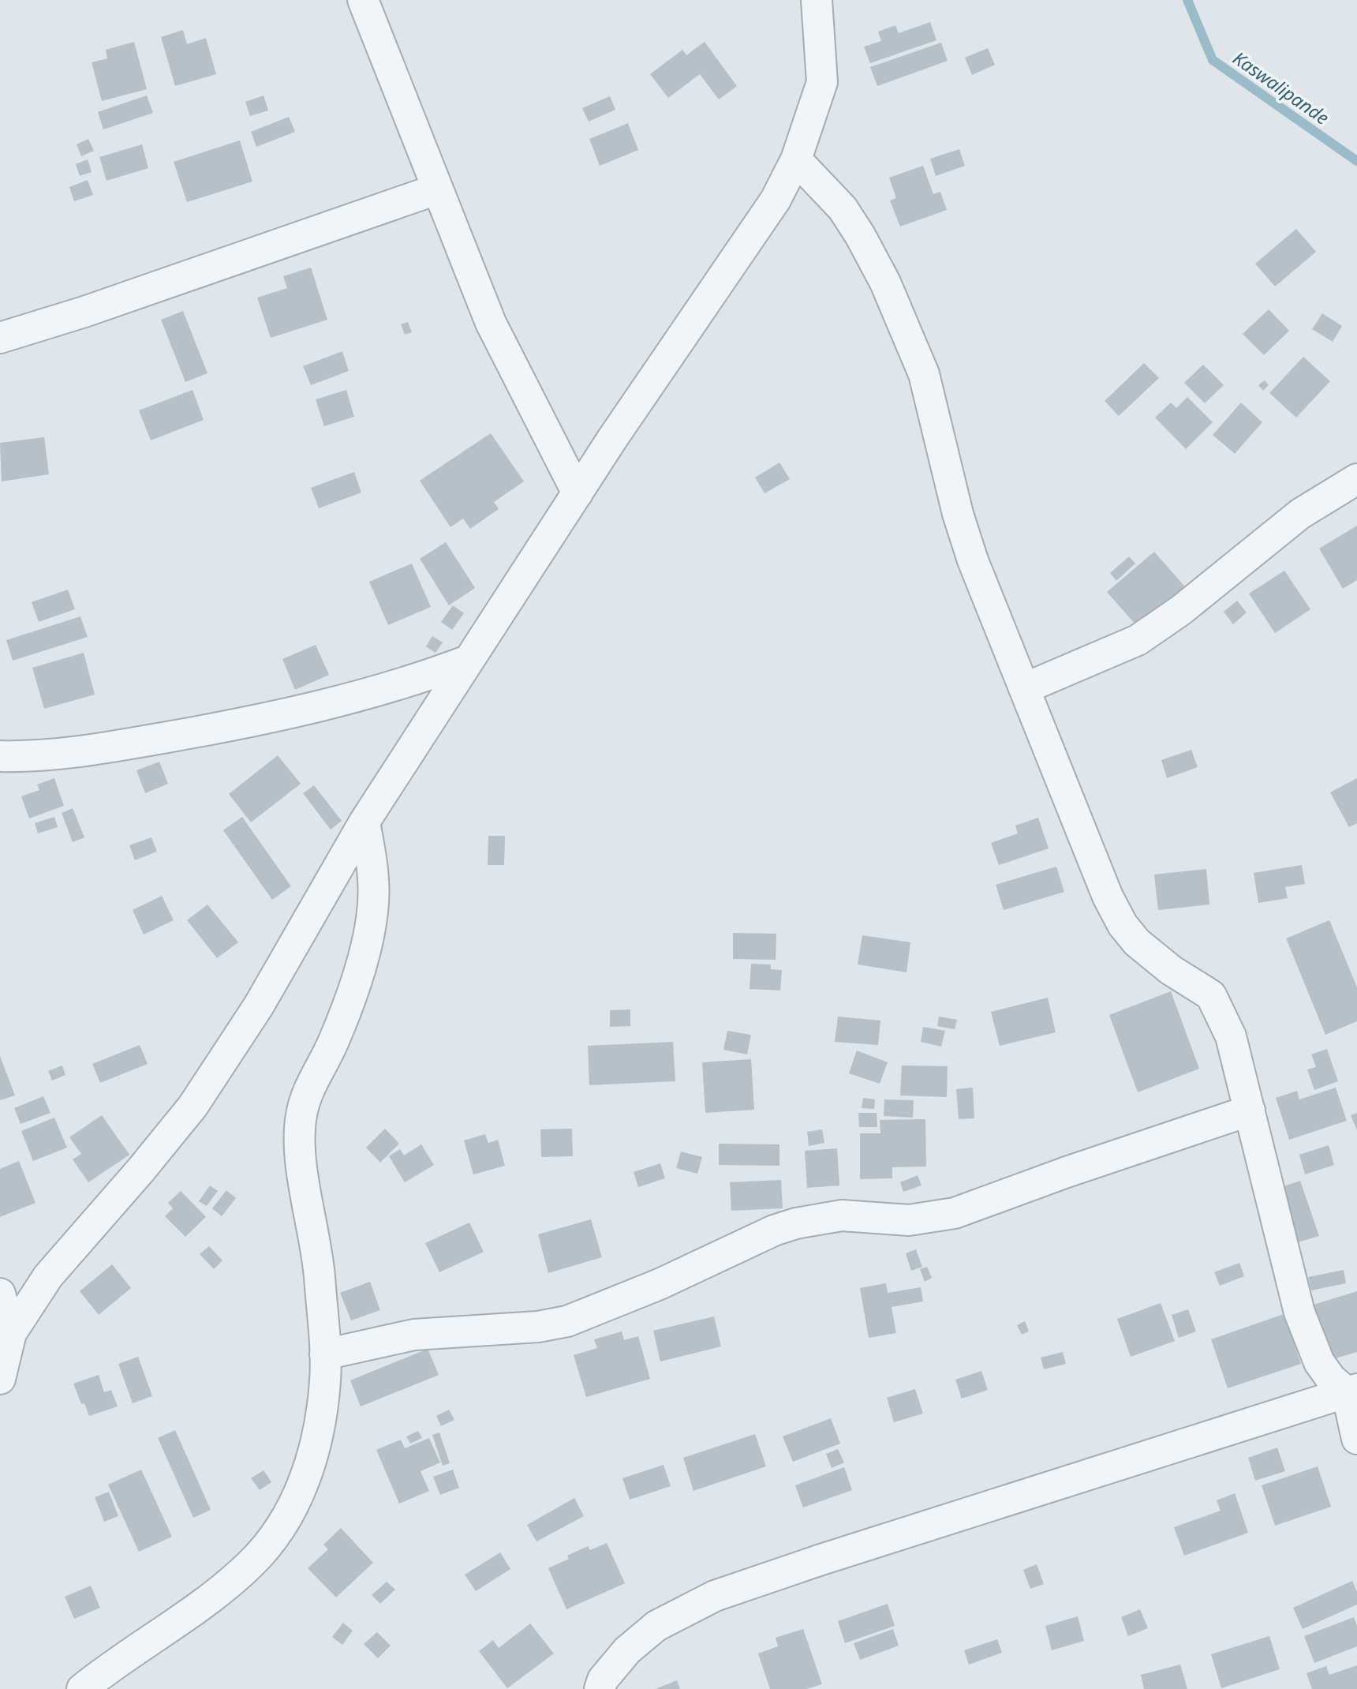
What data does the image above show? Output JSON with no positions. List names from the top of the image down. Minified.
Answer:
{"water":["Kaswalipande"]}
